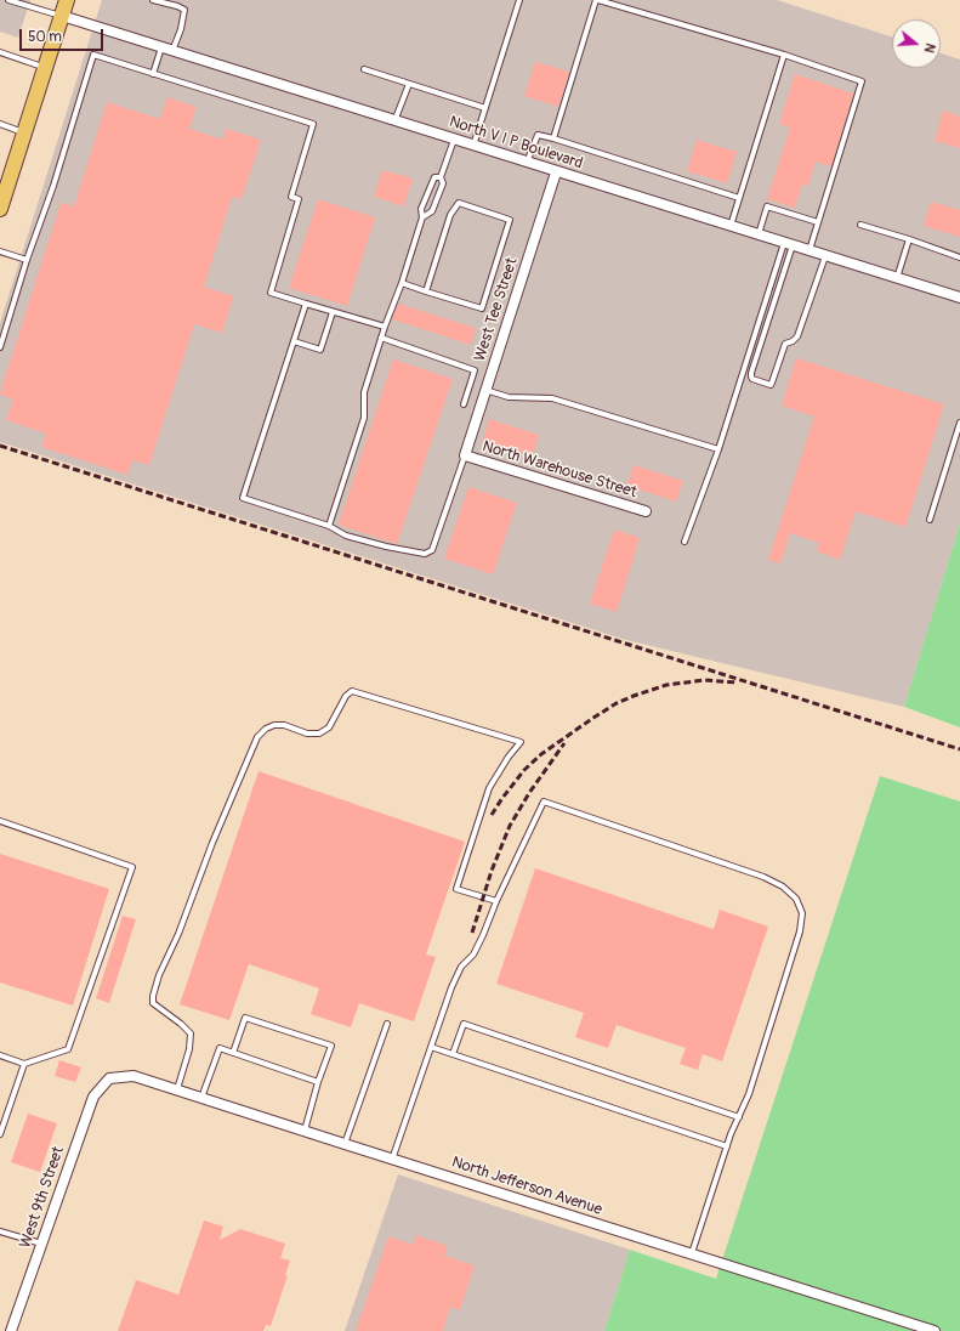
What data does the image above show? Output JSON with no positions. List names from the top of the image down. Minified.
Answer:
{"streets":{"street":["North V I P Boulevard","West Tee Street","North Warehouse Street","North Jefferson Avenue","West 9th Street"]},"crossings":[["North V I P Boulevard","West Tee Street"],["West Tee Street","North Warehouse Street"],["North Jefferson Avenue","West 9th Street"]],"scale_bar":"50 m","north":"right"}
